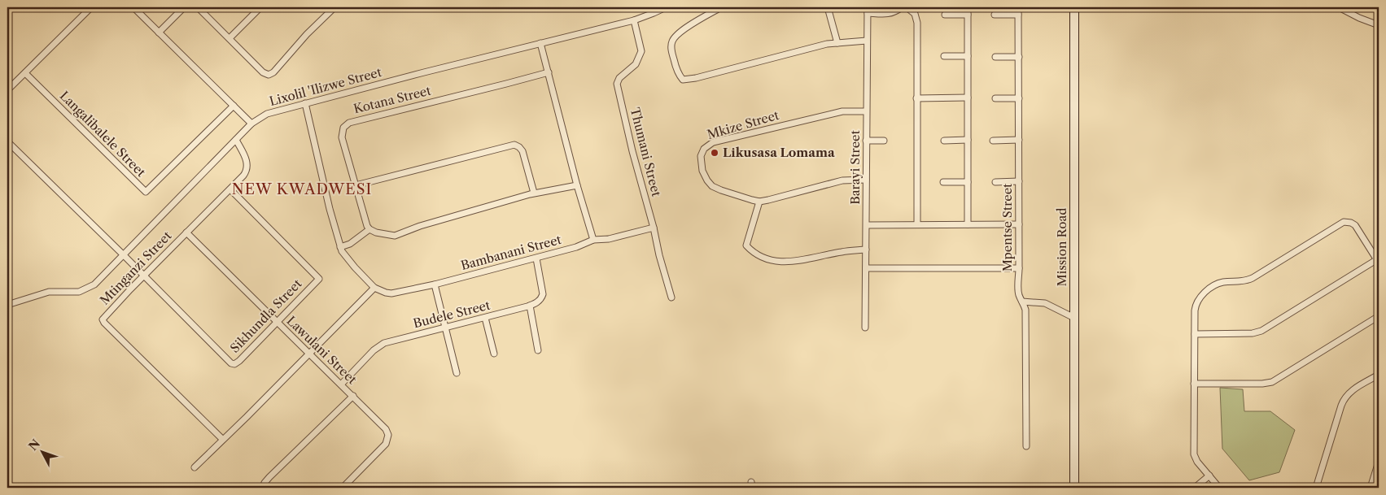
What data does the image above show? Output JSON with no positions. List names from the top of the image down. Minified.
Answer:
{"streets":{"street":["Lixolil 'Ilizwe Street","Kotana Street","Mkize Street","Langalibalele Street","Thumani Street","Barayi Street","Mpentse Street","Mission Road","Bambanani Street","Mtinganzi Street","Budele Street","Sikhundla Street","Lawulani Street"]},"crossings":[["Lixolil 'Ilizwe Street","Thumani Street"],["Lixolil 'Ilizwe Street","Mtinganzi Street"],["Lixolil 'Ilizwe Street","Sikhundla Street"],["Mkize Street","Barayi Street"],["Thumani Street","Bambanani Street"],["Mtinganzi Street","Sikhundla Street"],["Mtinganzi Street","Lawulani Street"],["Budele Street","Lawulani Street"],["Sikhundla Street","Lawulani Street"]],"districts":["NEW KWADWESI"],"places":["Likusasa Lomama"],"north":"top left"}
